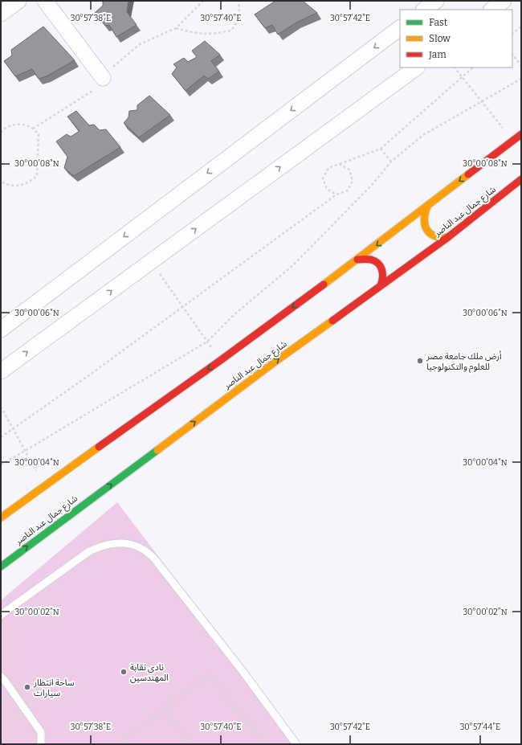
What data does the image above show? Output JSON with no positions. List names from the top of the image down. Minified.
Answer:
{"streets":{"main road":["شارع جمال عبد الناصر"]},"places":["أرض ملك جامعة مصر للعلوم والتكنولوجيا","نادى نقابة المهندسين","ساحة انتظار سيارات"],"legend":["Fast","Slow","Jam"],"coordinates":["30°57'38\"E","30°57'40\"E","30°57'42\"E","30°00'08\"N","30°00'06\"N","30°00'04\"N","30°00'02\"N","30°57'44\"E"]}
